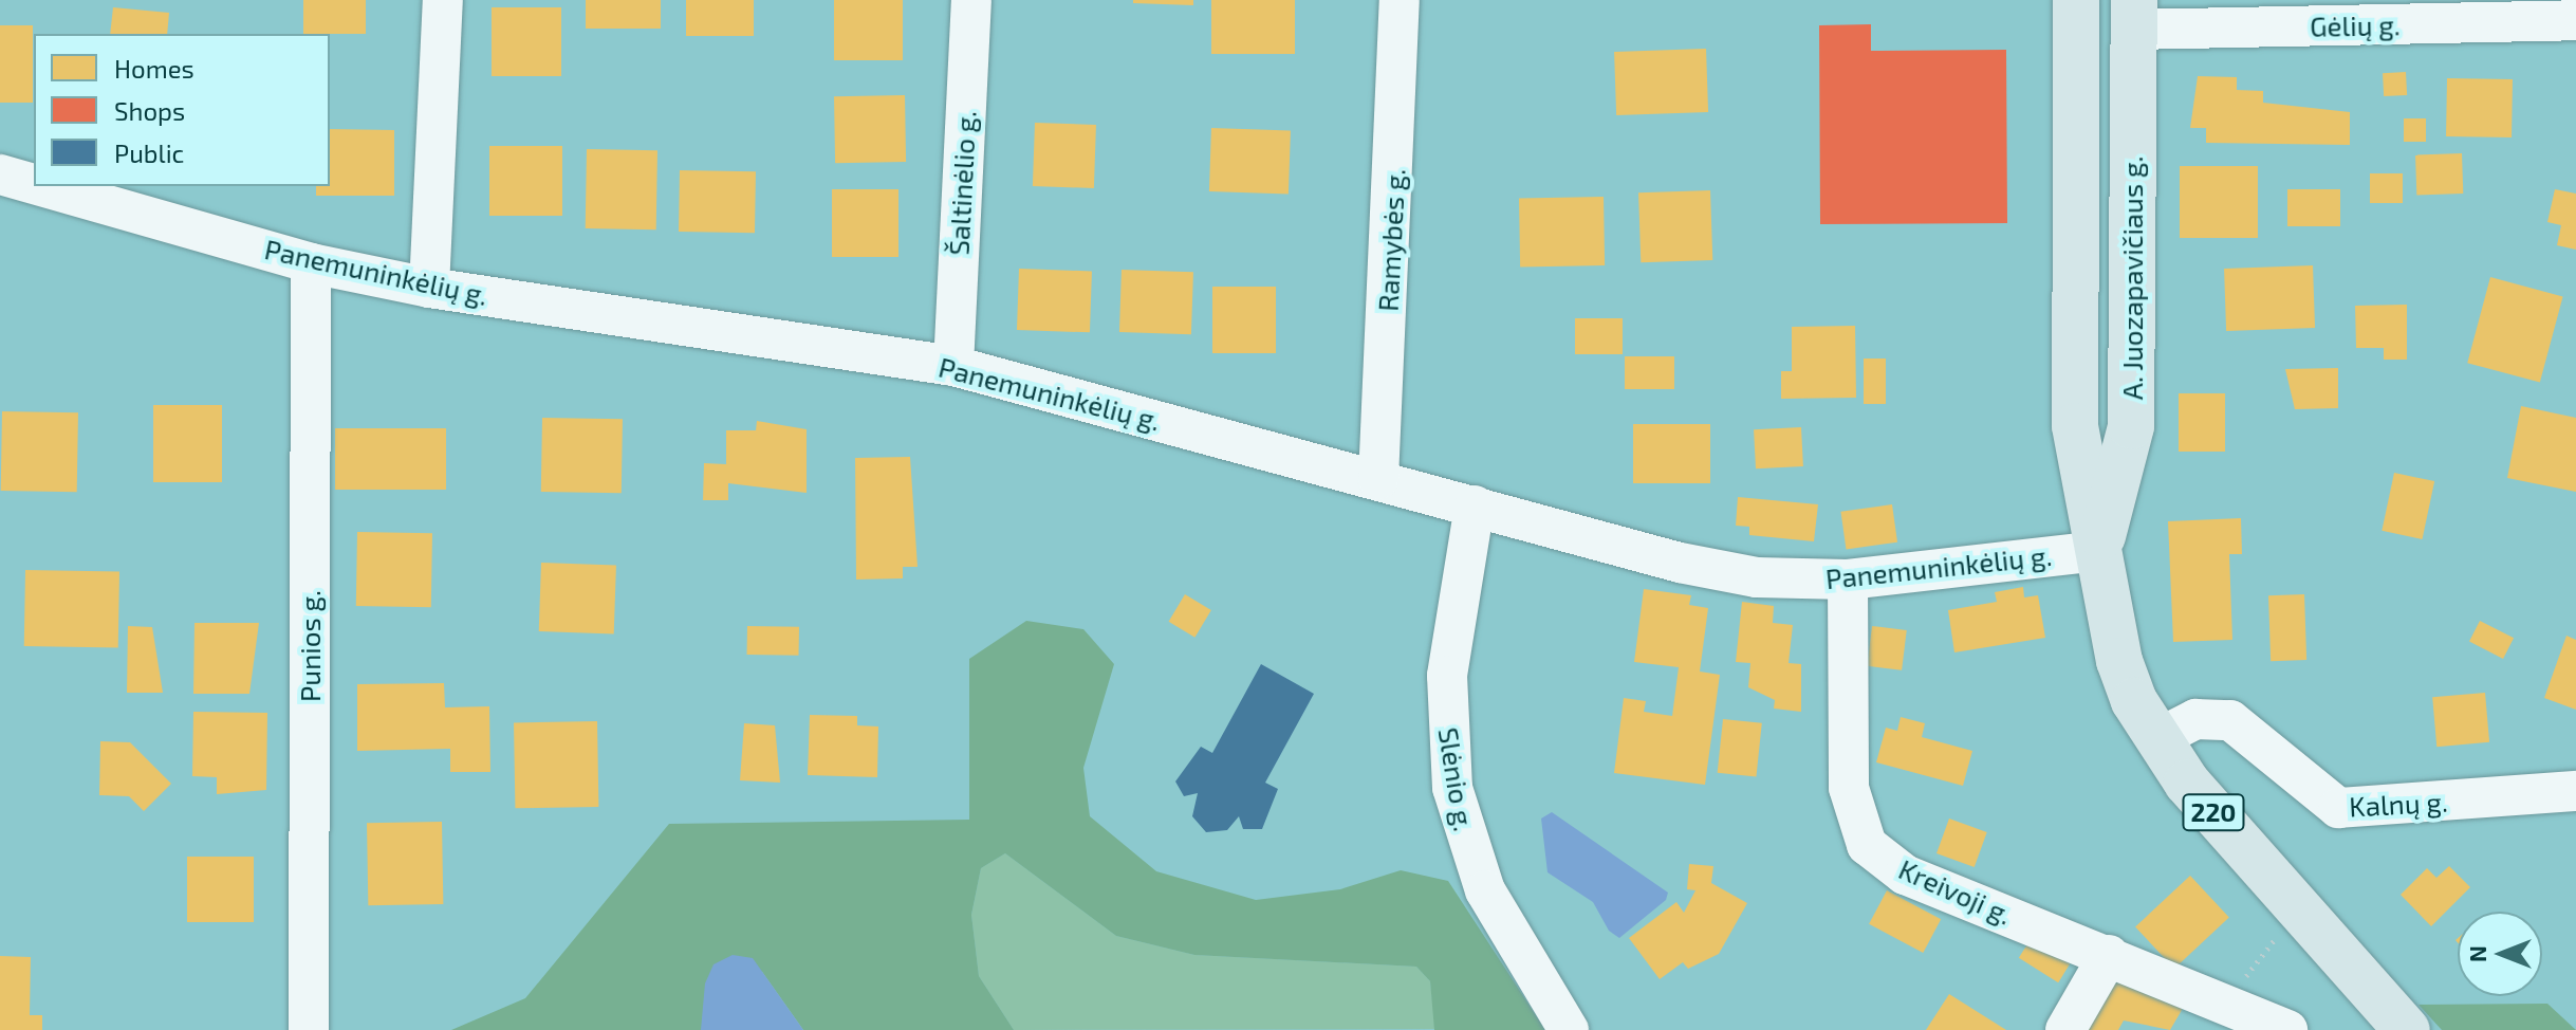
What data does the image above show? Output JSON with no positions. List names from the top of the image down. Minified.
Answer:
{"streets":{"main road":["A. Juozapavičiaus g.","220"],"street":["Gėlių g.","Šaltinėlio g.","Ramybės g.","Panemuninkėlių g.","Punios g.","Slėnio g.","Kalnų g.","Kreivoji g."]},"crossings":[["Gėlių g.","A. Juozapavičiaus g."],["Šaltinėlio g.","Panemuninkėlių g."],["Ramybės g.","Panemuninkėlių g."],["Panemuninkėlių g.","A. Juozapavičiaus g."],["Panemuninkėlių g.","Punios g."],["Panemuninkėlių g.","Slėnio g."],["Panemuninkėlių g.","Kreivoji g."],["A. Juozapavičiaus g.","Kalnų g."]],"legend":["Homes","Shops","Public"],"north":"left"}
